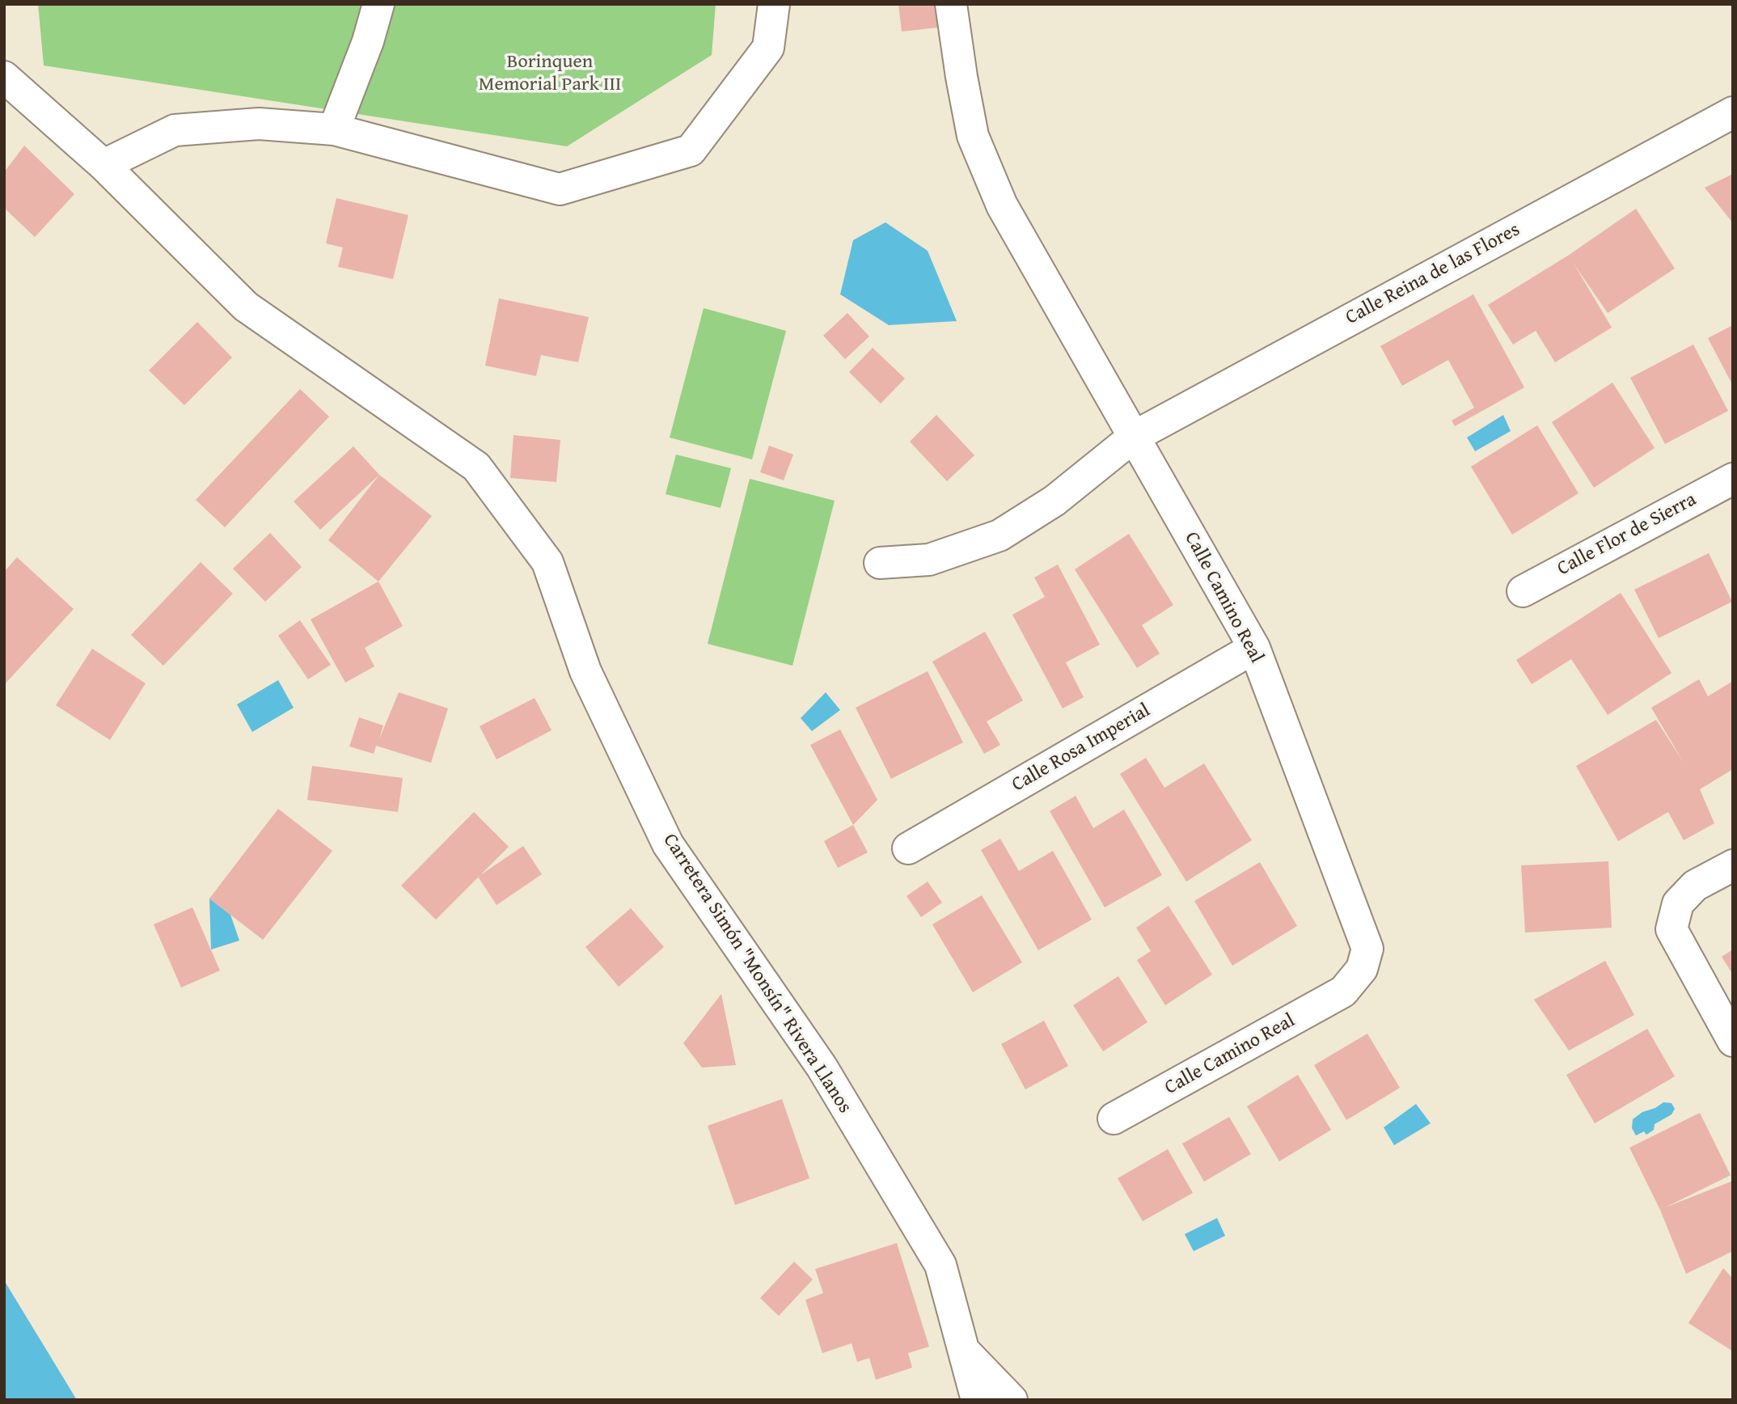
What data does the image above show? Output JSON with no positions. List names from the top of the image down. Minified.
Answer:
{"streets":{"street":["Calle Reina de las Flores","Calle Flor de Sierra","Calle Camino Real","Calle Rosa Imperial","Carretera Simón \"Monsín\" Rivera Llanos"]},"crossings":[["Calle Reina de las Flores","Calle Camino Real"],["Calle Camino Real","Calle Rosa Imperial"]],"parks":["Borinquen Memorial Park III"]}
